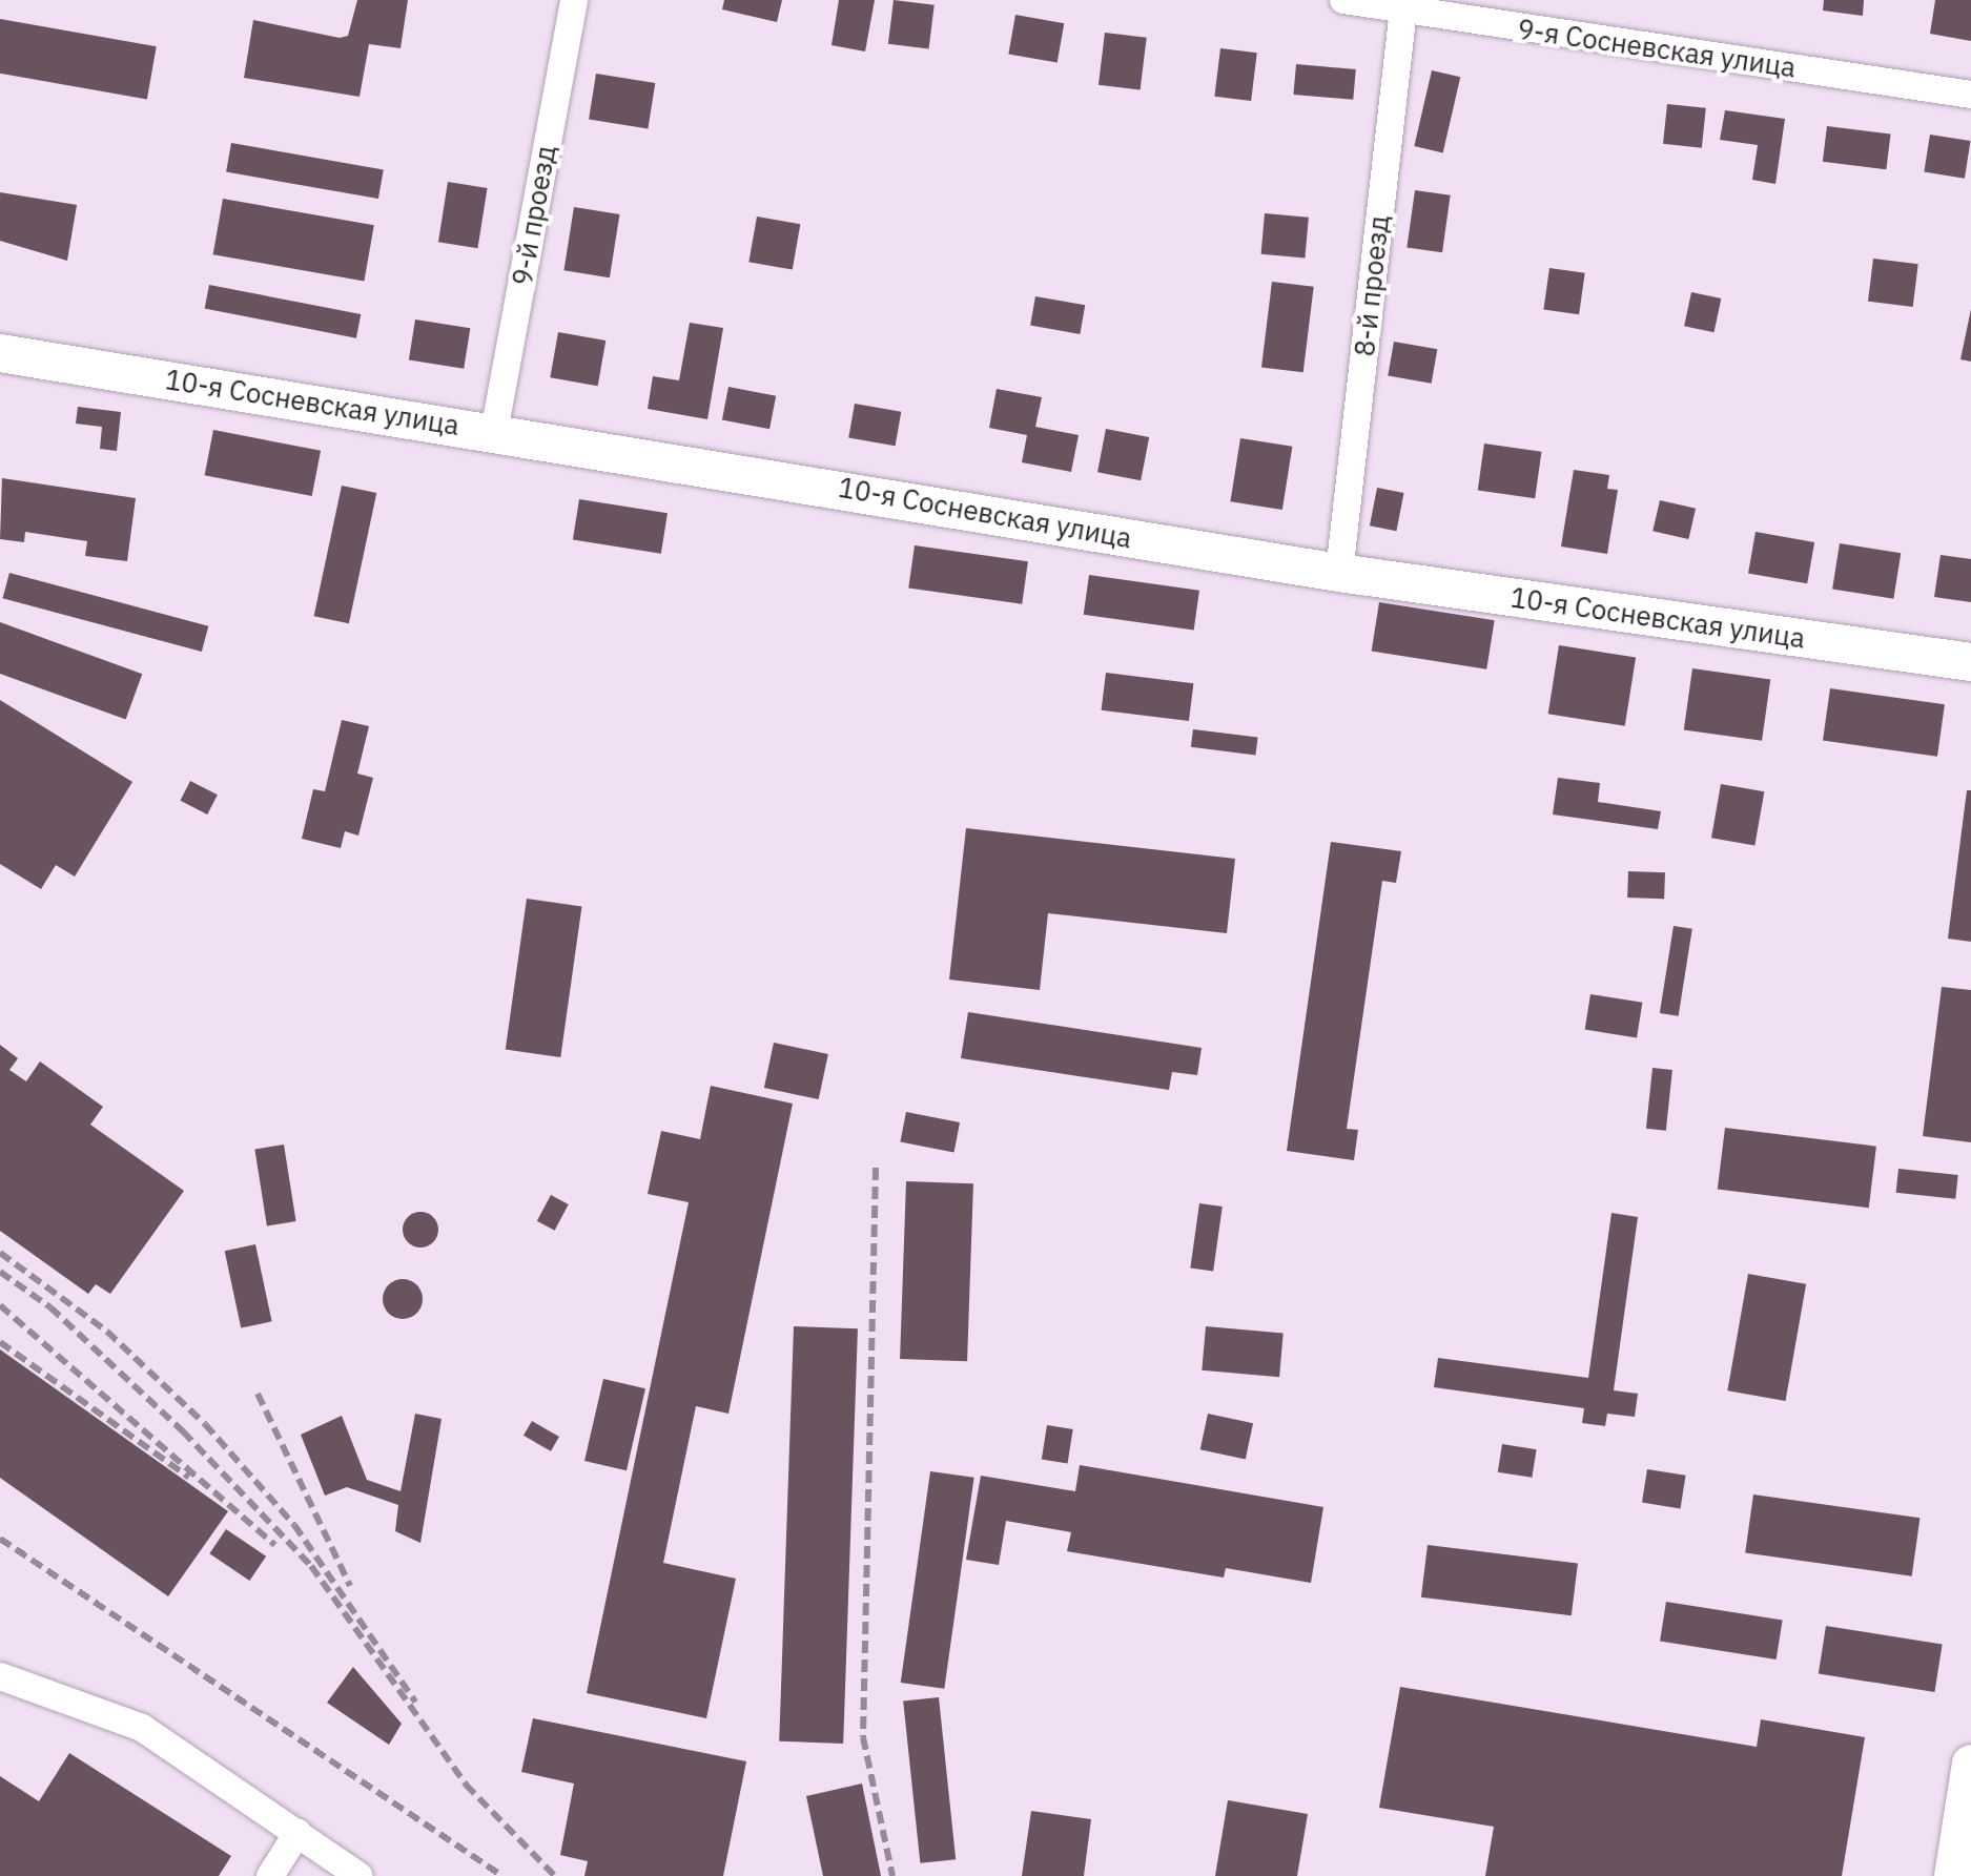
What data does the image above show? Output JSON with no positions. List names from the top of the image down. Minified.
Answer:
{"streets":{"street":["9-я Сосневская улица","9-й проезд","8-й проезд","10-я Сосневская улица"]},"crossings":[["9-я Сосневская улица","8-й проезд"],["9-й проезд","10-я Сосневская улица"],["8-й проезд","10-я Сосневская улица"]]}
